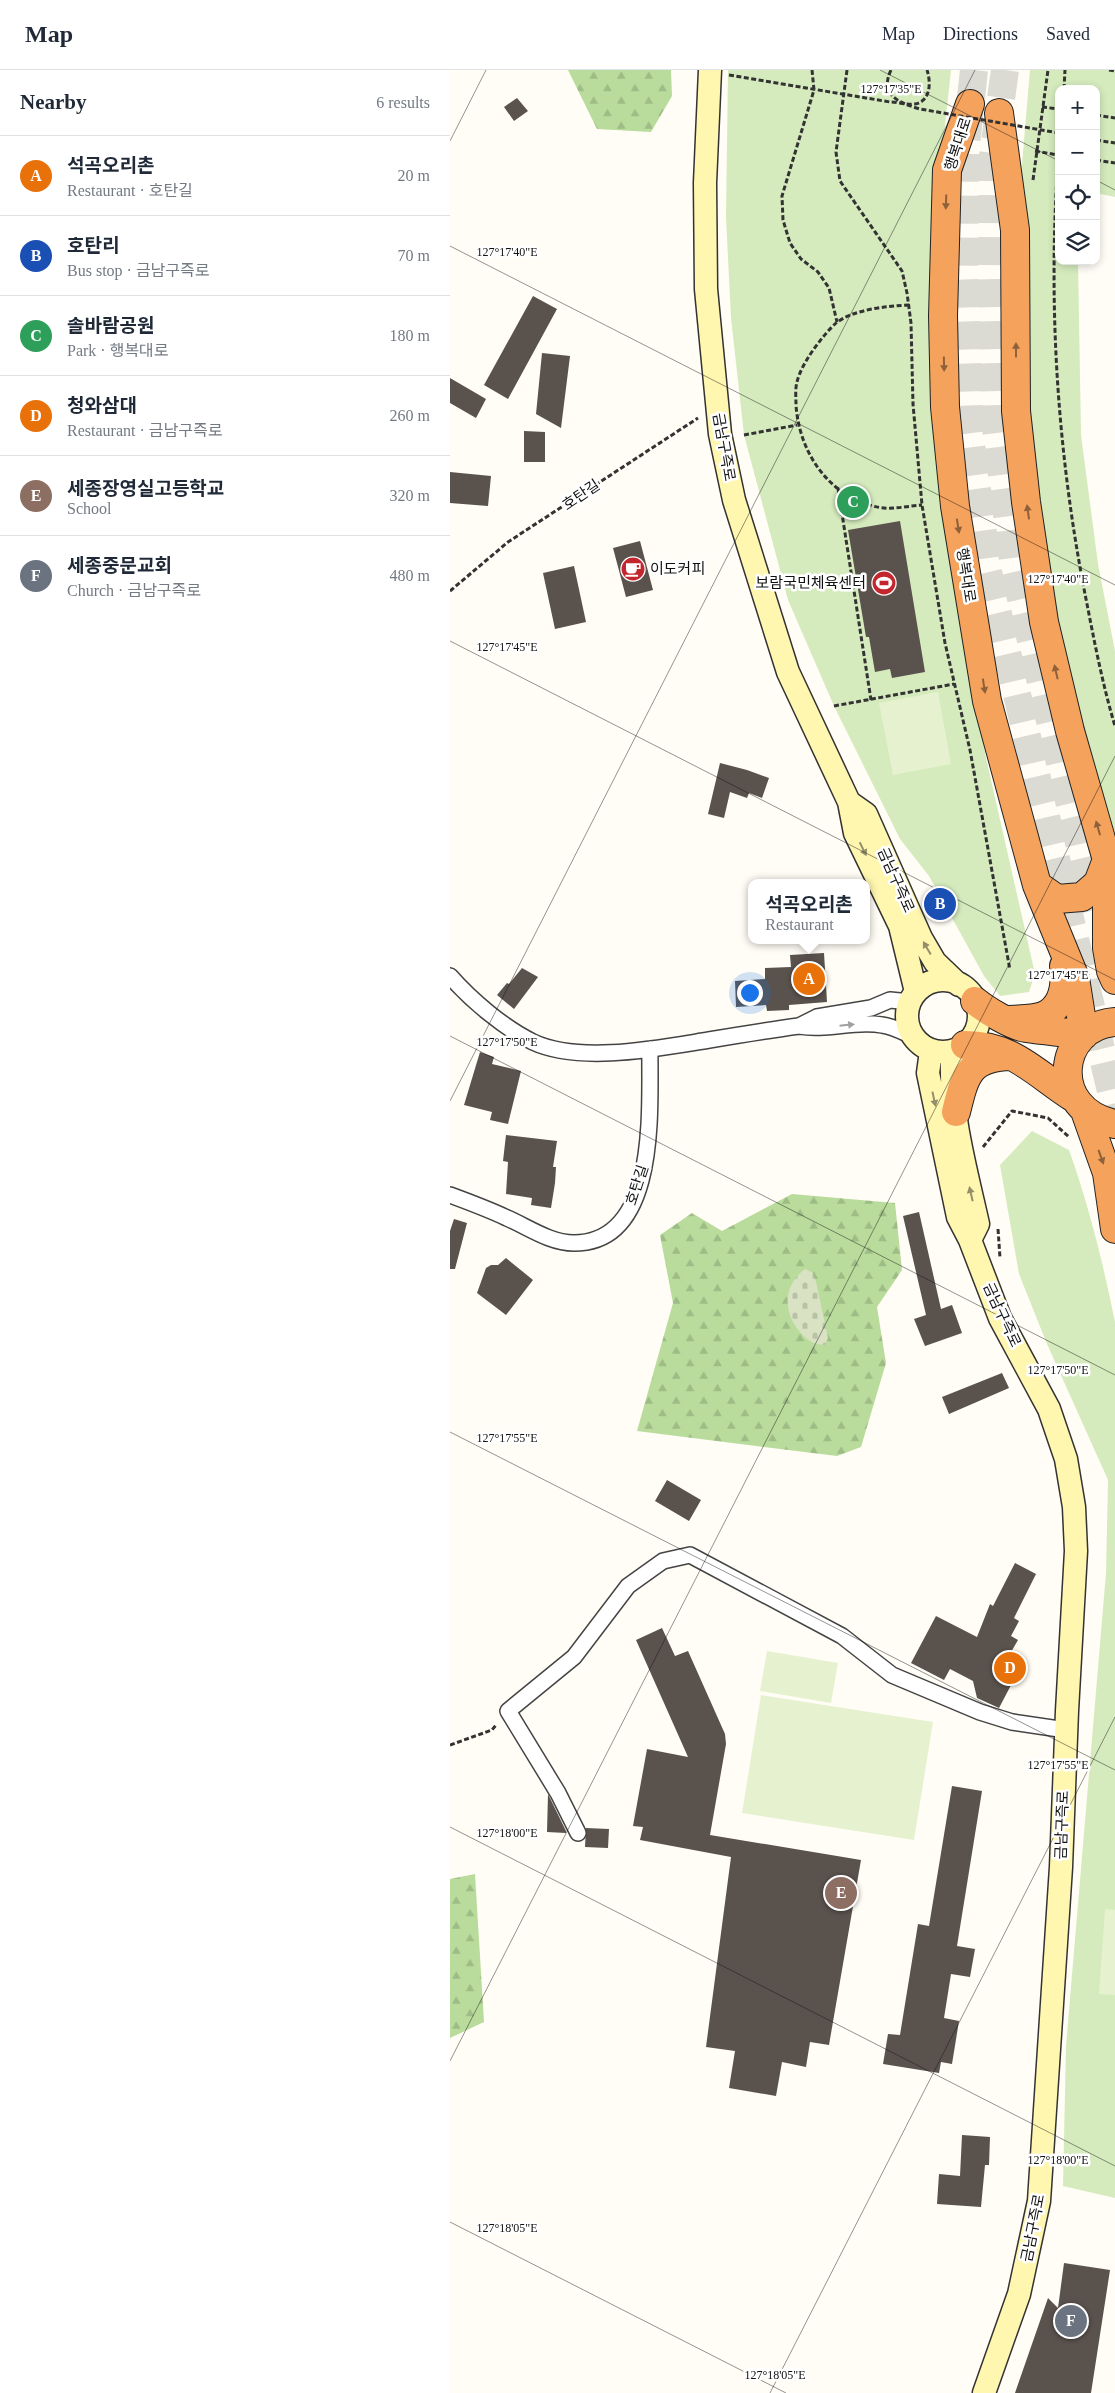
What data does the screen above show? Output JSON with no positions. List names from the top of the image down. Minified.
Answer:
{"streets":{"highway":["행복대로"],"main road":["금남구즉로"],"street":["호탄길"]},"crossings":[["금남구즉로","호탄길"]],"places":{"cafe":["이도커피"],"sports":["보람국민체육센터"]},"page":{"header":"Map","nav":["Map","Directions","Saved"],"heading":["Nearby","6 results"],"map_buttons":["+","−"],"list":[{"mark":"A","name":"석곡오리촌","note":"Restaurant · 호탄길","value":"20 m"},{"mark":"B","name":"호탄리","note":"Bus stop · 금남구즉로","value":"70 m"},{"mark":"C","name":"솔바람공원","note":"Park · 행복대로","value":"180 m"},{"mark":"D","name":"청와삼대","note":"Restaurant · 금남구즉로","value":"260 m"},{"mark":"E","name":"세종장영실고등학교","note":"School","value":"320 m"},{"mark":"F","name":"세종중문교회","note":"Church · 금남구즉로","value":"480 m"}],"pins":["C","B","A","D","E","F"],"popup":["석곡오리촌","Restaurant"]},"coordinates":["127°17'35\"E","127°17'40\"E","127°17'45\"E","127°17'50\"E","127°17'55\"E","127°18'00\"E","127°18'05\"E"]}
